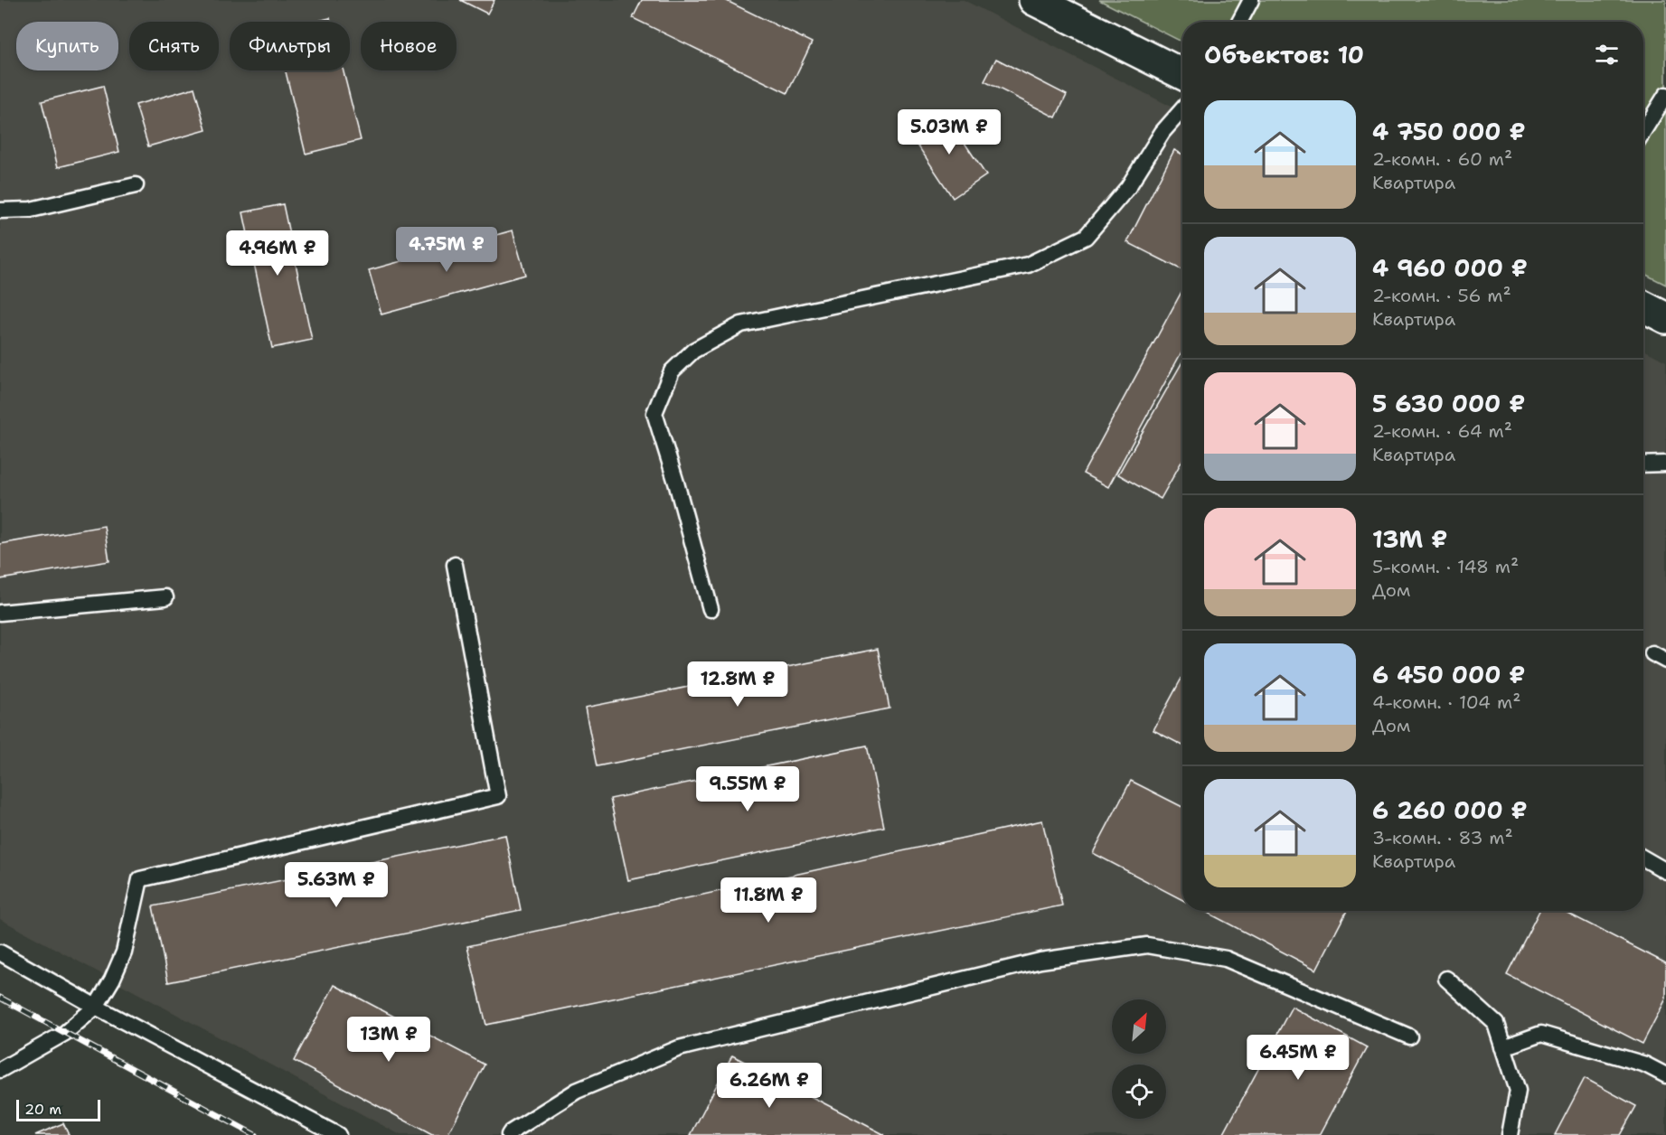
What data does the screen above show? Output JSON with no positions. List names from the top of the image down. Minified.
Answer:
{"scale_bar":"20 m","north":"top right","page":{"chip":["Купить","Снять","Фильтры","Новое"],"heading":"Объектов: 10","list":[{"name":"4 750 000 ₽","note":"2-комн. · 60 m² · Квартира"},{"name":"4 960 000 ₽","note":"2-комн. · 56 m² · Квартира"},{"name":"5 630 000 ₽","note":"2-комн. · 64 m² · Квартира"},{"name":"13M ₽","note":"5-комн. · 148 m² · Дом"},{"name":"6 450 000 ₽","note":"4-комн. · 104 m² · Дом"},{"name":"6 260 000 ₽","note":"3-комн. · 83 m² · Квартира"}],"price":["5.03M ₽","4.75M ₽","4.96M ₽","12.8M ₽","9.55M ₽","5.63M ₽","11.8M ₽","13M ₽","6.45M ₽","6.26M ₽"],"scale":"20 m"}}
